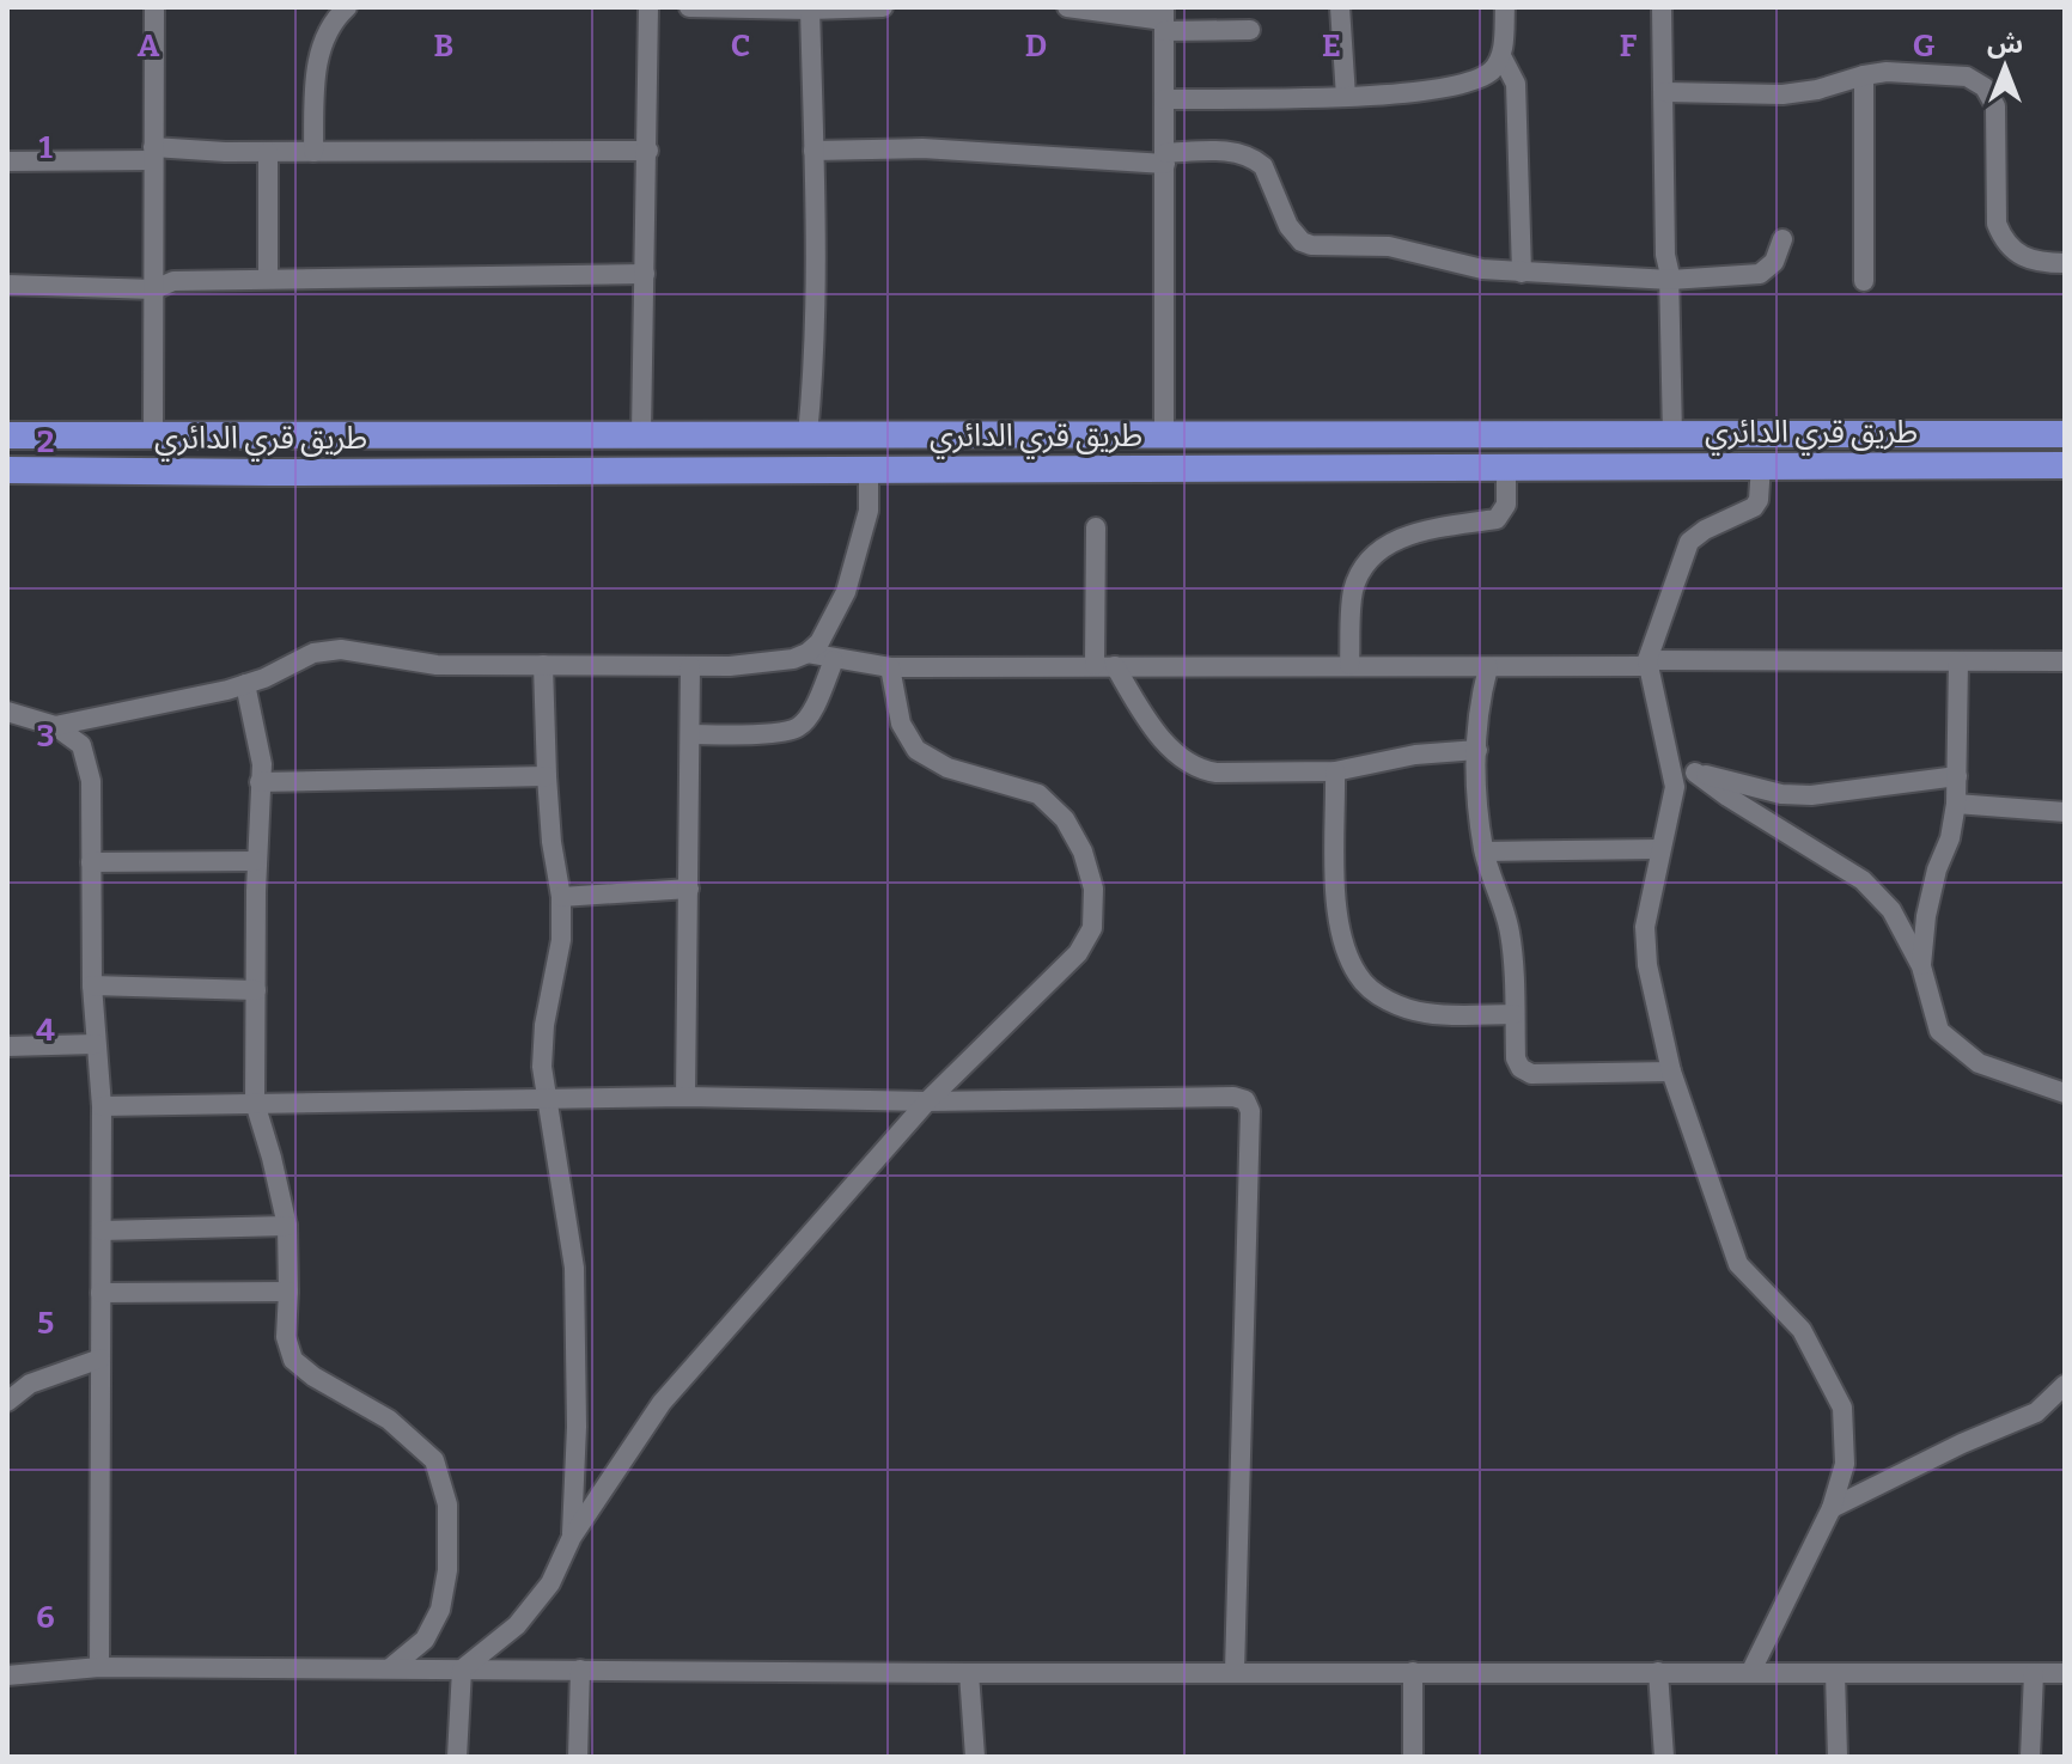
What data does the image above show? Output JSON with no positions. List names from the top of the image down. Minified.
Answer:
{"streets":{"highway":["طريق قري الدائري"]},"north":"top","grid":{"columns":["A","B","C","D","E","F","G"],"rows":["1","2","3","4","5","6"]}}
